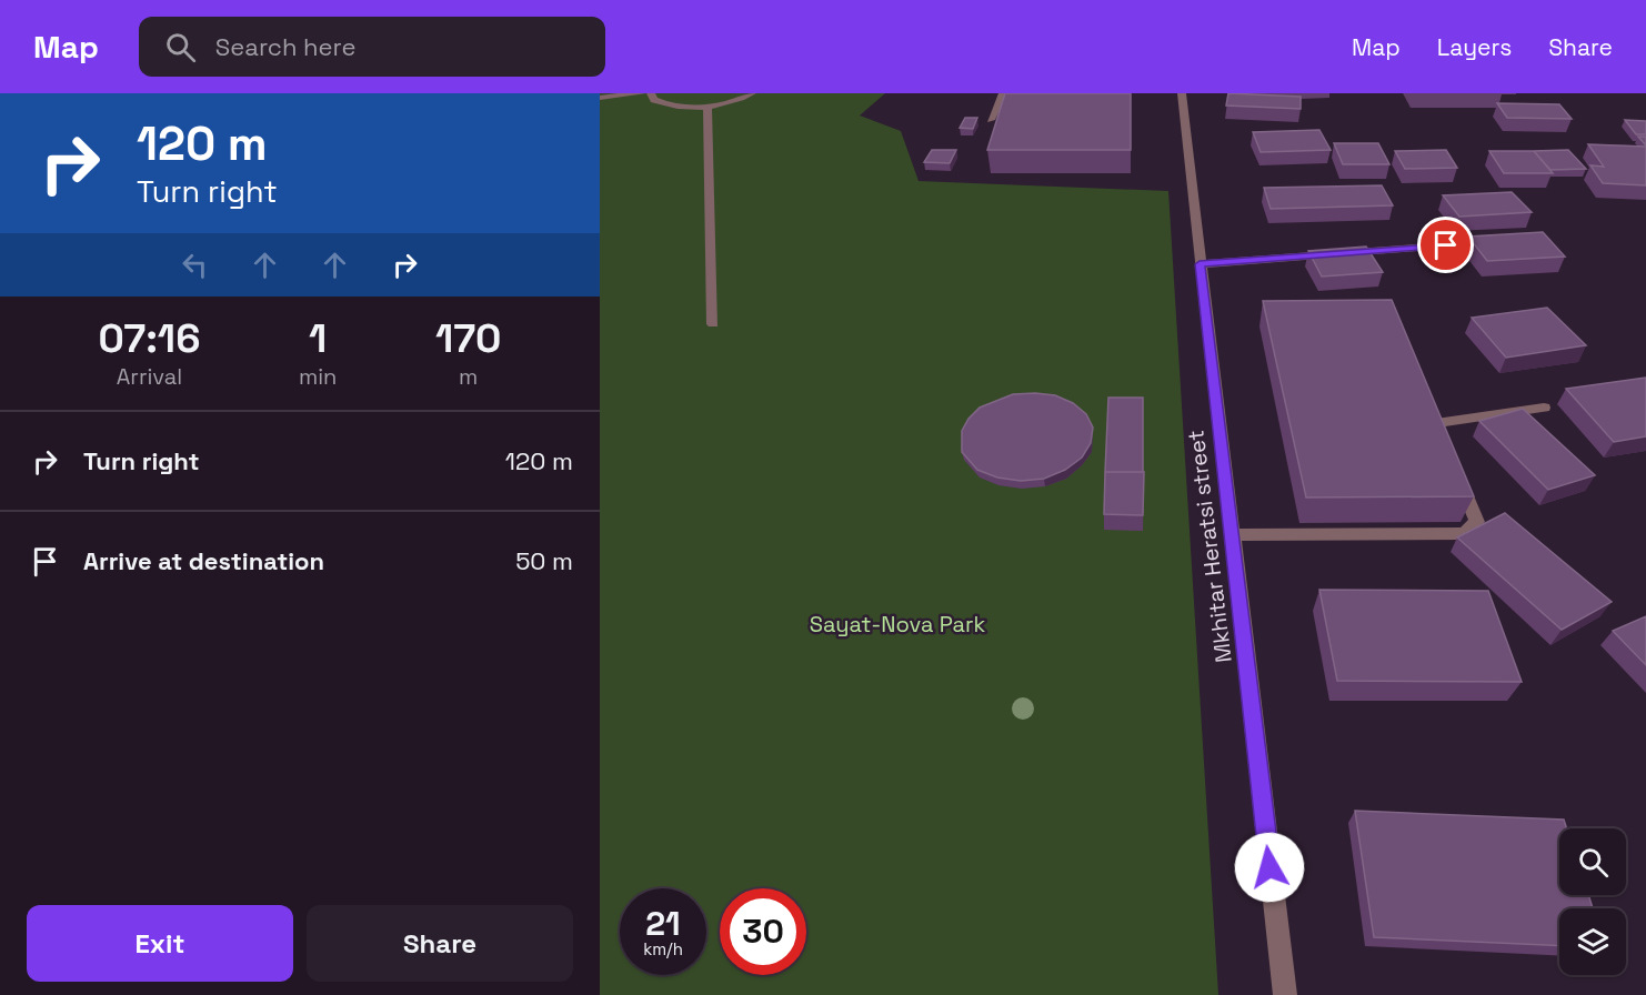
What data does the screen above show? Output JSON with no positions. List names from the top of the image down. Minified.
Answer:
{"streets":{"street":["Mkhitar Heratsi street"]},"parks":["Sayat-Nova Park"],"page":{"header":"Map","search":"Search here","nav":["Map","Layers","Share"],"turn":["120 m","Turn right"],"eta":["07:16","Arrival","1","min","170","m"],"list":[{"name":"Turn right","value":"120 m"},{"name":"Arrive at destination","value":"50 m"}],"speed":"21 km/h","limit":"30","buttons":["Exit","Share"]}}
